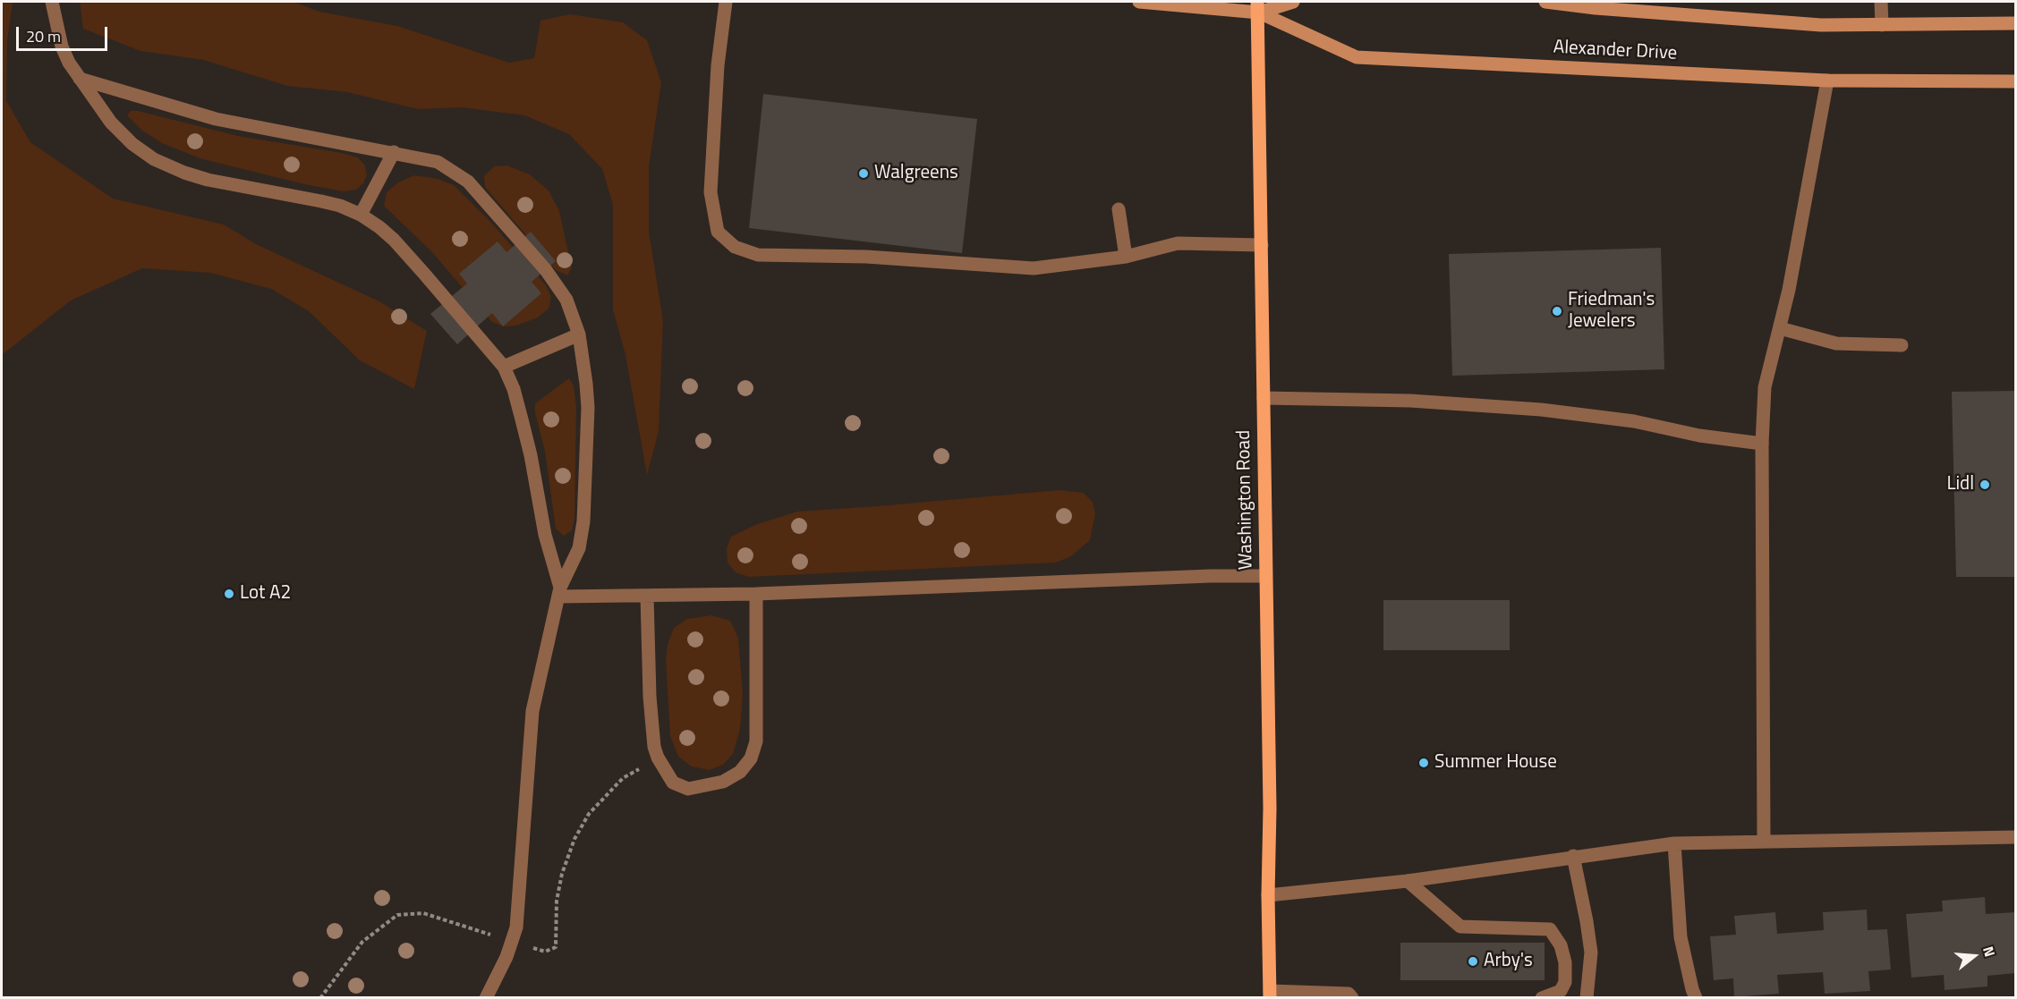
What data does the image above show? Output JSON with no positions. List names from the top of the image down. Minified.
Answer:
{"streets":{"main road":["Alexander Drive","Washington Road"]},"crossings":[["Alexander Drive","Washington Road"]],"places":["Walgreens","Friedman's Jewelers","Lidl","Lot A2","Summer House","Arby's"],"scale_bar":"20 m","north":"right"}
